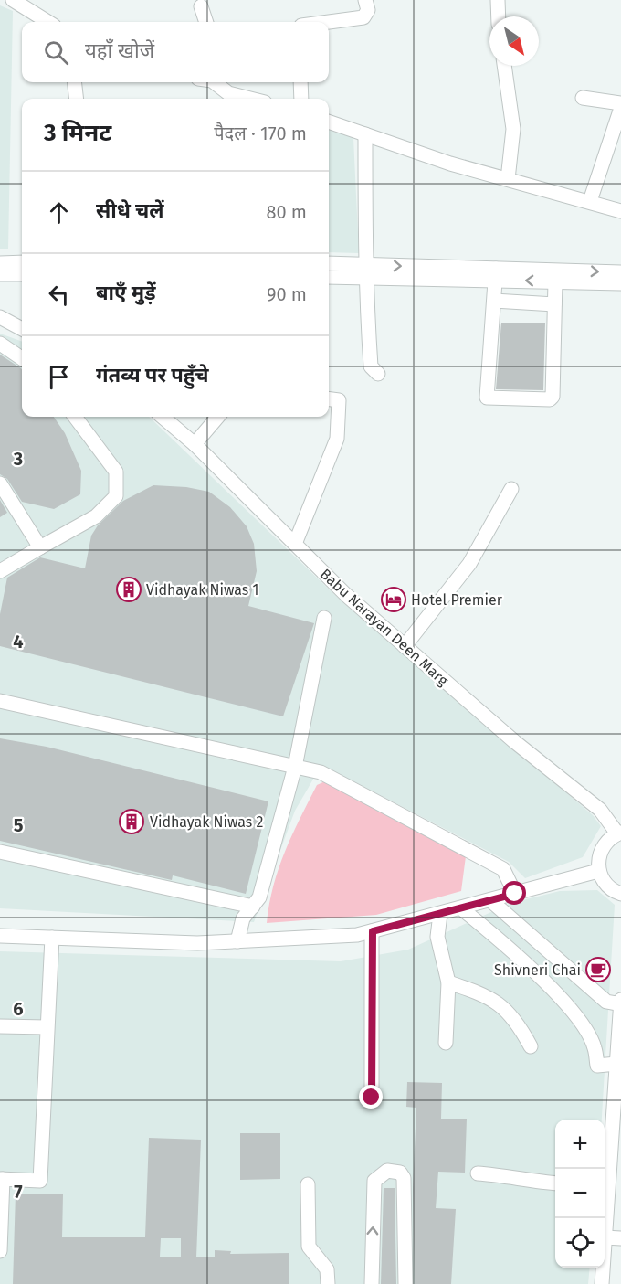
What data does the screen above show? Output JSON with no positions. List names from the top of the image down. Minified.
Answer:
{"streets":{"street":["Babu Narayan Deen Marg"]},"places":{"building":["Vidhayak Niwas 1","Vidhayak Niwas 2"],"hotel":["Hotel Premier"],"cafe":["Shivneri Chai"]},"north":"bottom right","page":{"search":"यहाँ खोजें","heading":["3 मिनट","पैदल · 170 m"],"list":[["सीधे चलें","80 m"],["बाएँ मुड़ें","90 m"],"गंतव्य पर पहुँचे"],"map_buttons":["+","−"]},"grid":{"rows":["3","4","5","6","7"]}}
